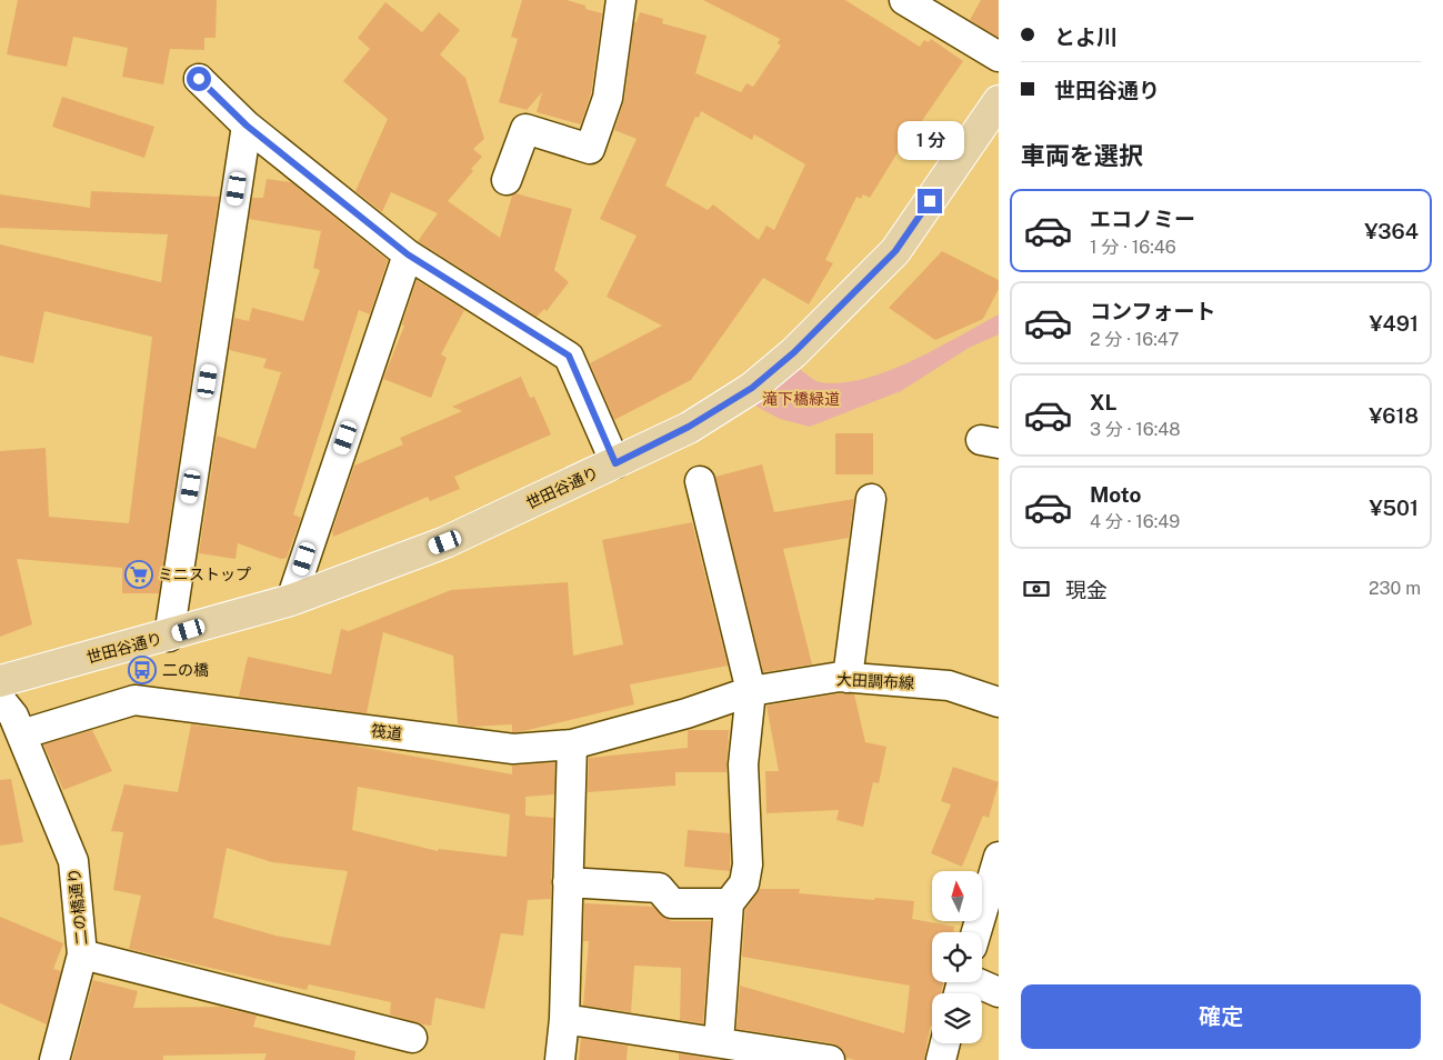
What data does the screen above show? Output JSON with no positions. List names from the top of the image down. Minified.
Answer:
{"streets":{"main road":["世田谷通り"],"street":["大田調布線","筏道","二の橋通り"]},"crossings":[["大田調布線","筏道"],["筏道","二の橋通り"]],"parks":["滝下橋緑道"],"places":{"supermarket":["ミニストップ"],"bus stop":["二の橋"]},"north":"top","page":{"banner":["とよ川","世田谷通り"],"bubble":"1 分","heading":"車両を選択","list":[{"name":"エコノミー","note":"1 分 · 16:46","value":"¥364"},{"name":"コンフォート","note":"2 分 · 16:47","value":"¥491"},{"name":"XL","note":"3 分 · 16:48","value":"¥618"},{"name":"Moto","note":"4 分 · 16:49","value":"¥501"}],"pay":["現金","230 m"],"buttons":"確定"}}
